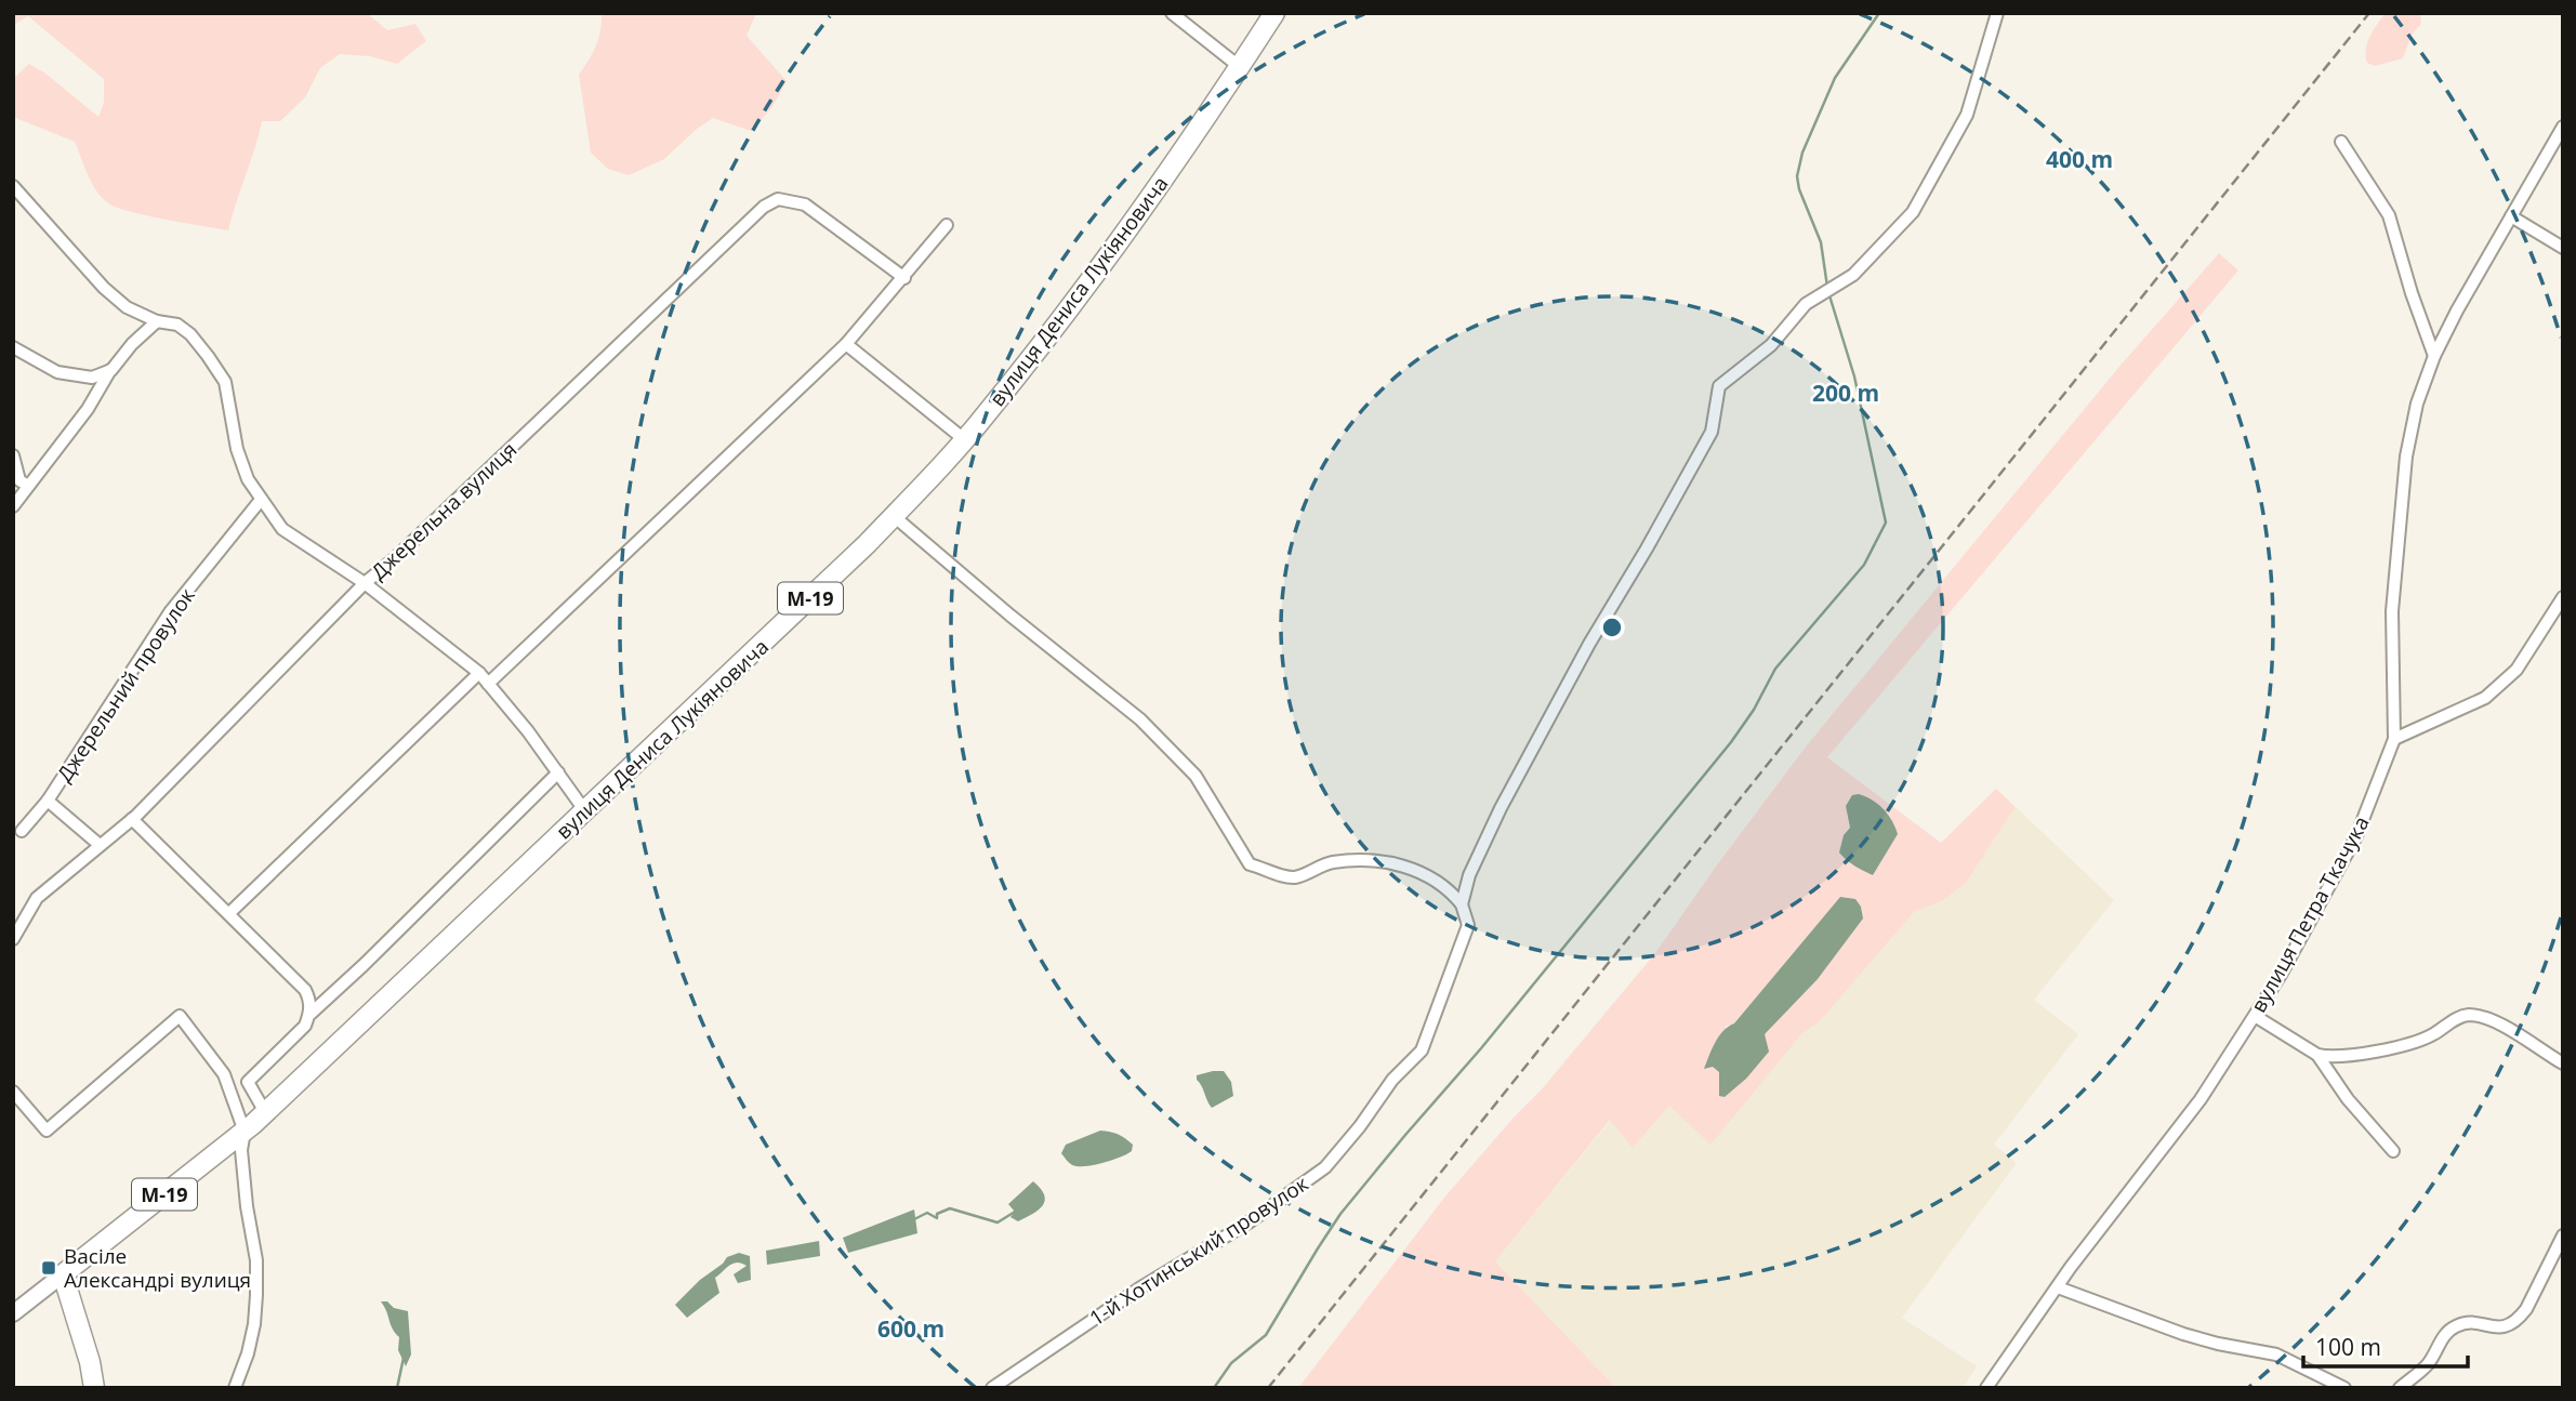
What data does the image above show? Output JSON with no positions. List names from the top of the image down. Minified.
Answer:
{"streets":{"highway":["вулиця Дениса Лукіяновича","М-19"],"street":["Джерельна вулиця","Джерельний провулок","вулиця Петра Ткачука","1-й Хотинський провулок"]},"crossings":[["вулиця Дениса Лукіяновича","М-19"],["Джерельна вулиця","Джерельний провулок"]],"places":{"transit":["Васіле Александрі вулиця"]},"scale_bar":"100 m","rings":["400 m","200 m","600 m"]}
